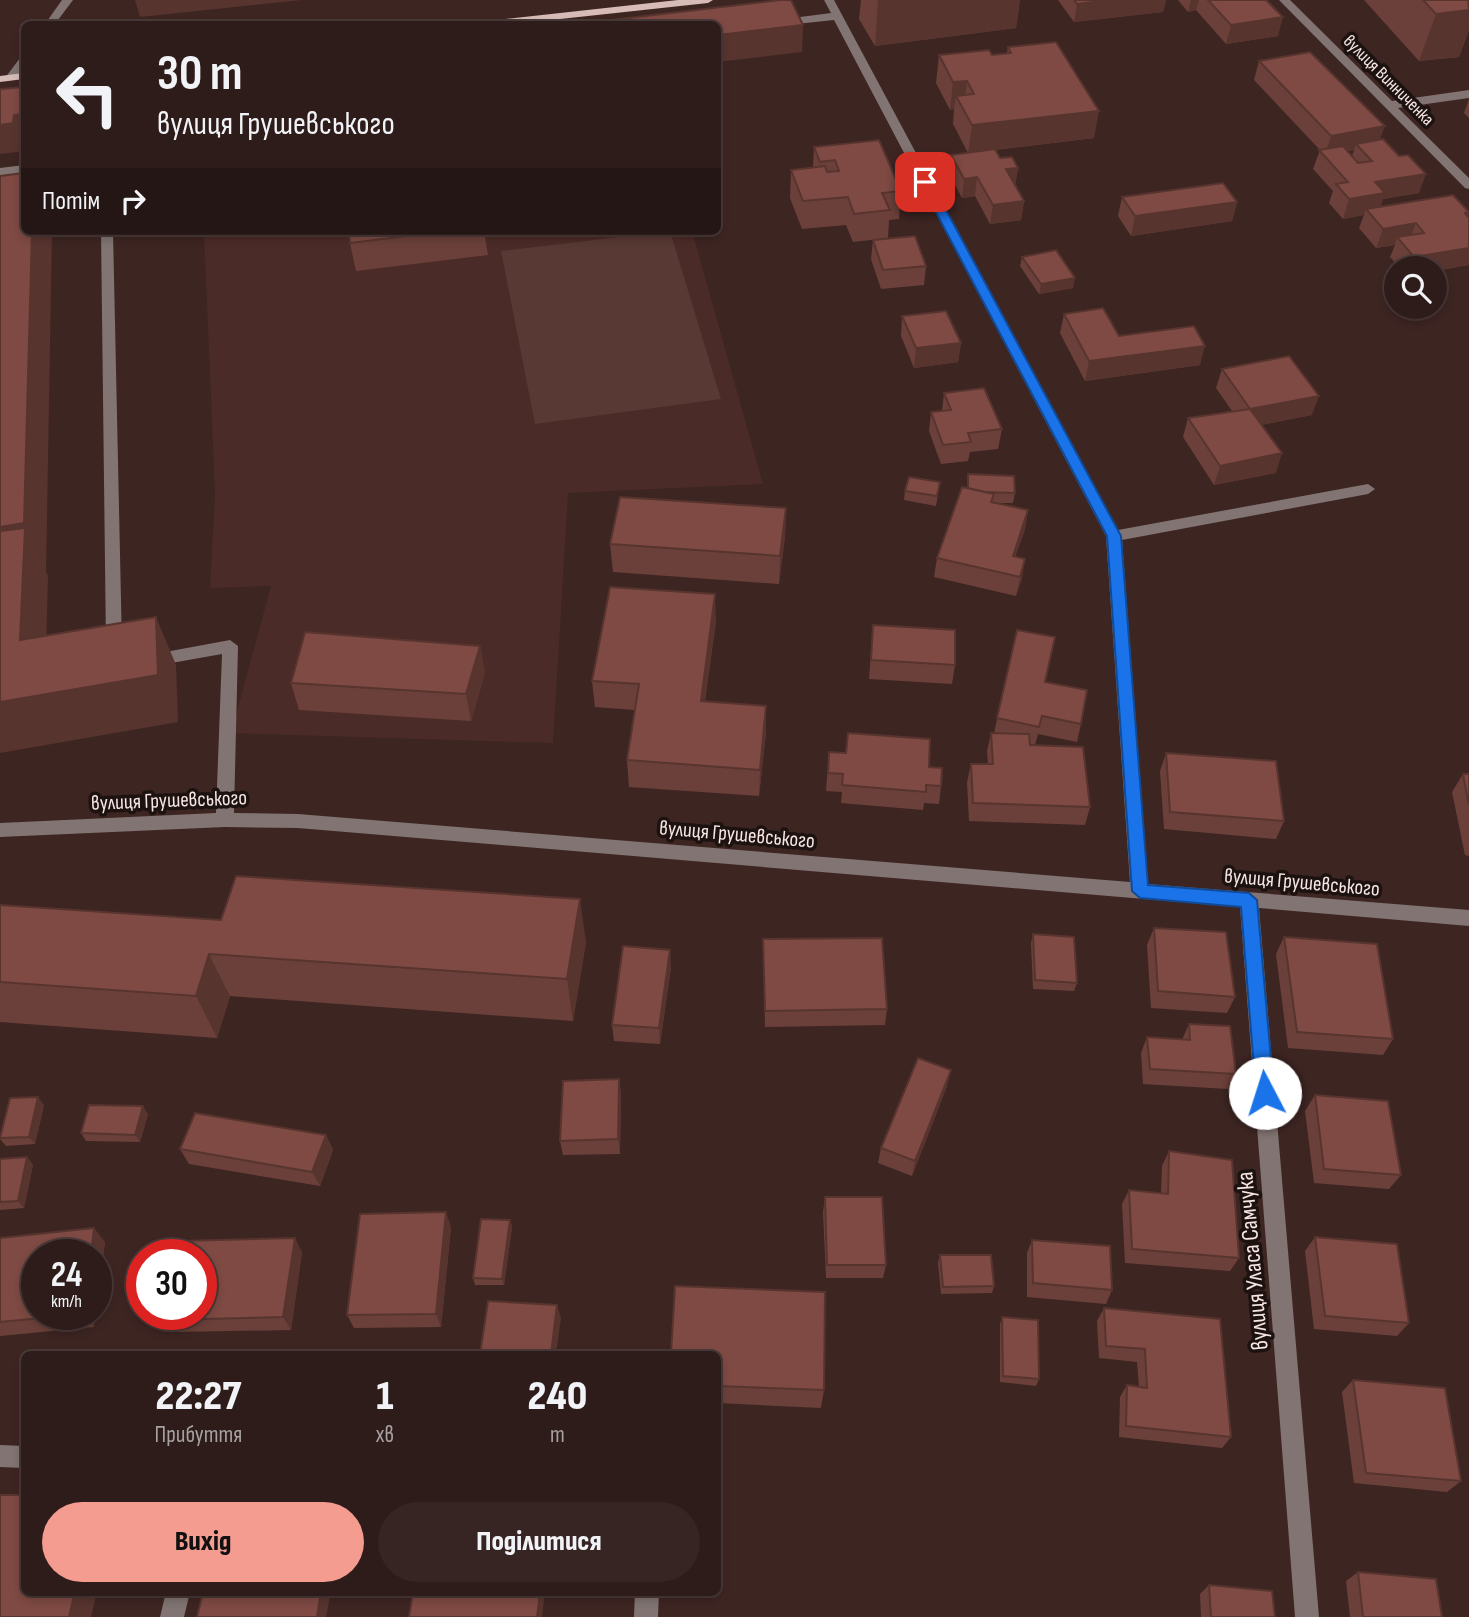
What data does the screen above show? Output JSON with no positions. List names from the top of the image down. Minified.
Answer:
{"streets":{"street":["вулиця Винниченка","вулиця Грушевського","вулиця Уласа Самчука"]},"crossings":[["вулиця Грушевського","вулиця Уласа Самчука"]],"page":{"turn":["30 m","вулиця Грушевського"],"then":"Потім","speed":"24 km/h","limit":"30","eta":["22:27","Прибуття","1","хв","240","m"],"buttons":["Вихід","Поділитися"]}}
